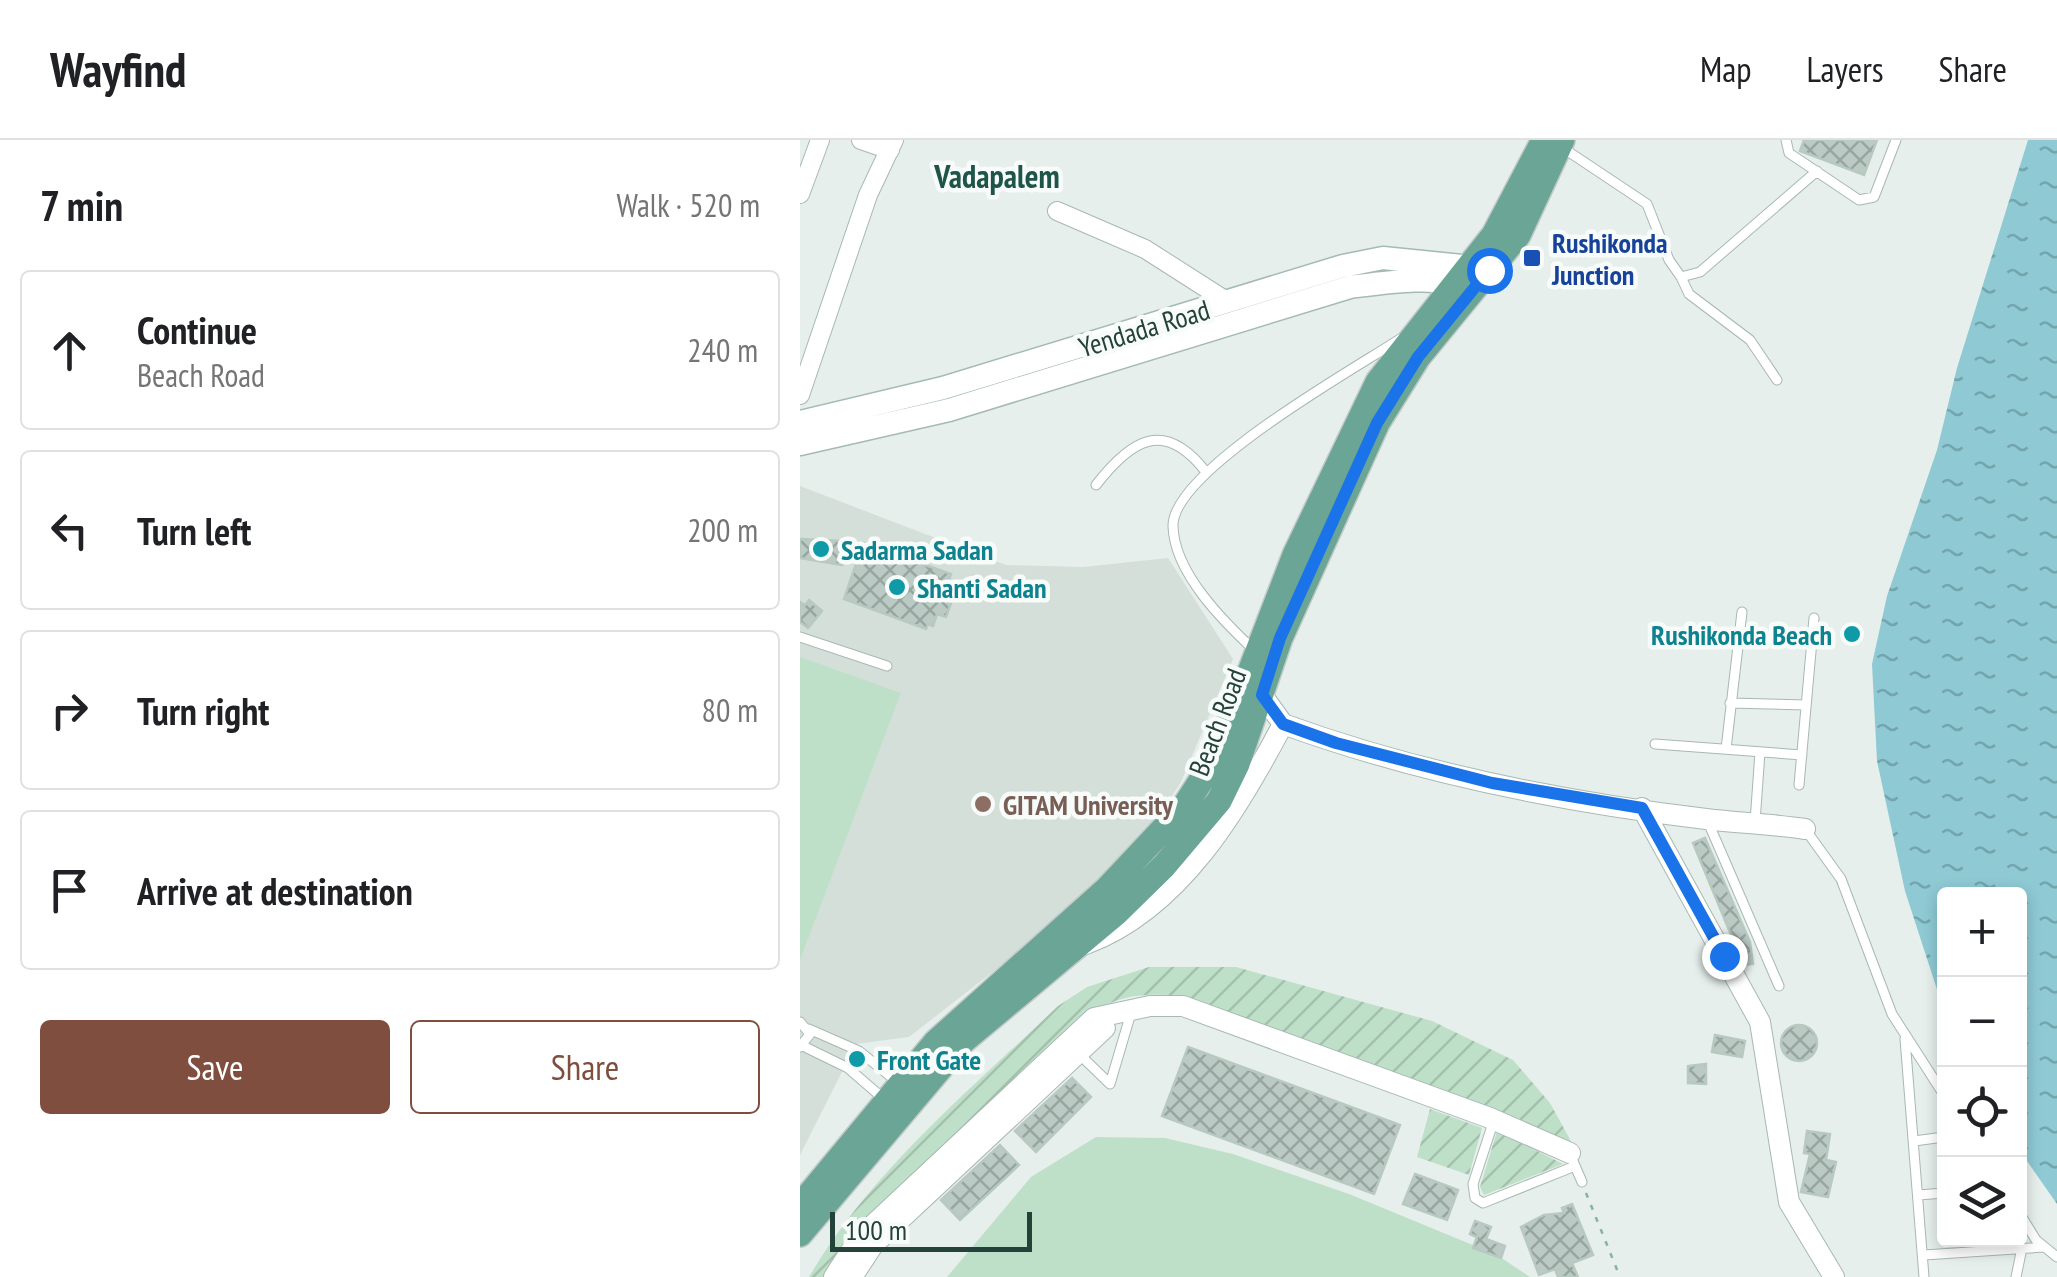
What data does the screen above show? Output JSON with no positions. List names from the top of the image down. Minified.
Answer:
{"streets":{"main road":["Yendada Road","Beach Road"]},"crossings":[["Yendada Road","Beach Road"]],"districts":["Vadapalem"],"places":{"transit":["Rushikonda Junction"],"other":["Sadarma Sadan","Shanti Sadan","Rushikonda Beach","GITAM University","Front Gate"]},"scale_bar":"100 m","page":{"header":"Wayfind","nav":["Map","Layers","Share"],"heading":["7 min","Walk · 520 m"],"list":[["Continue","Beach Road","240 m"],["Turn left","200 m"],["Turn right","80 m"],"Arrive at destination"],"map_buttons":["+","−"],"buttons":["Save","Share"],"scale":"100 m"}}
